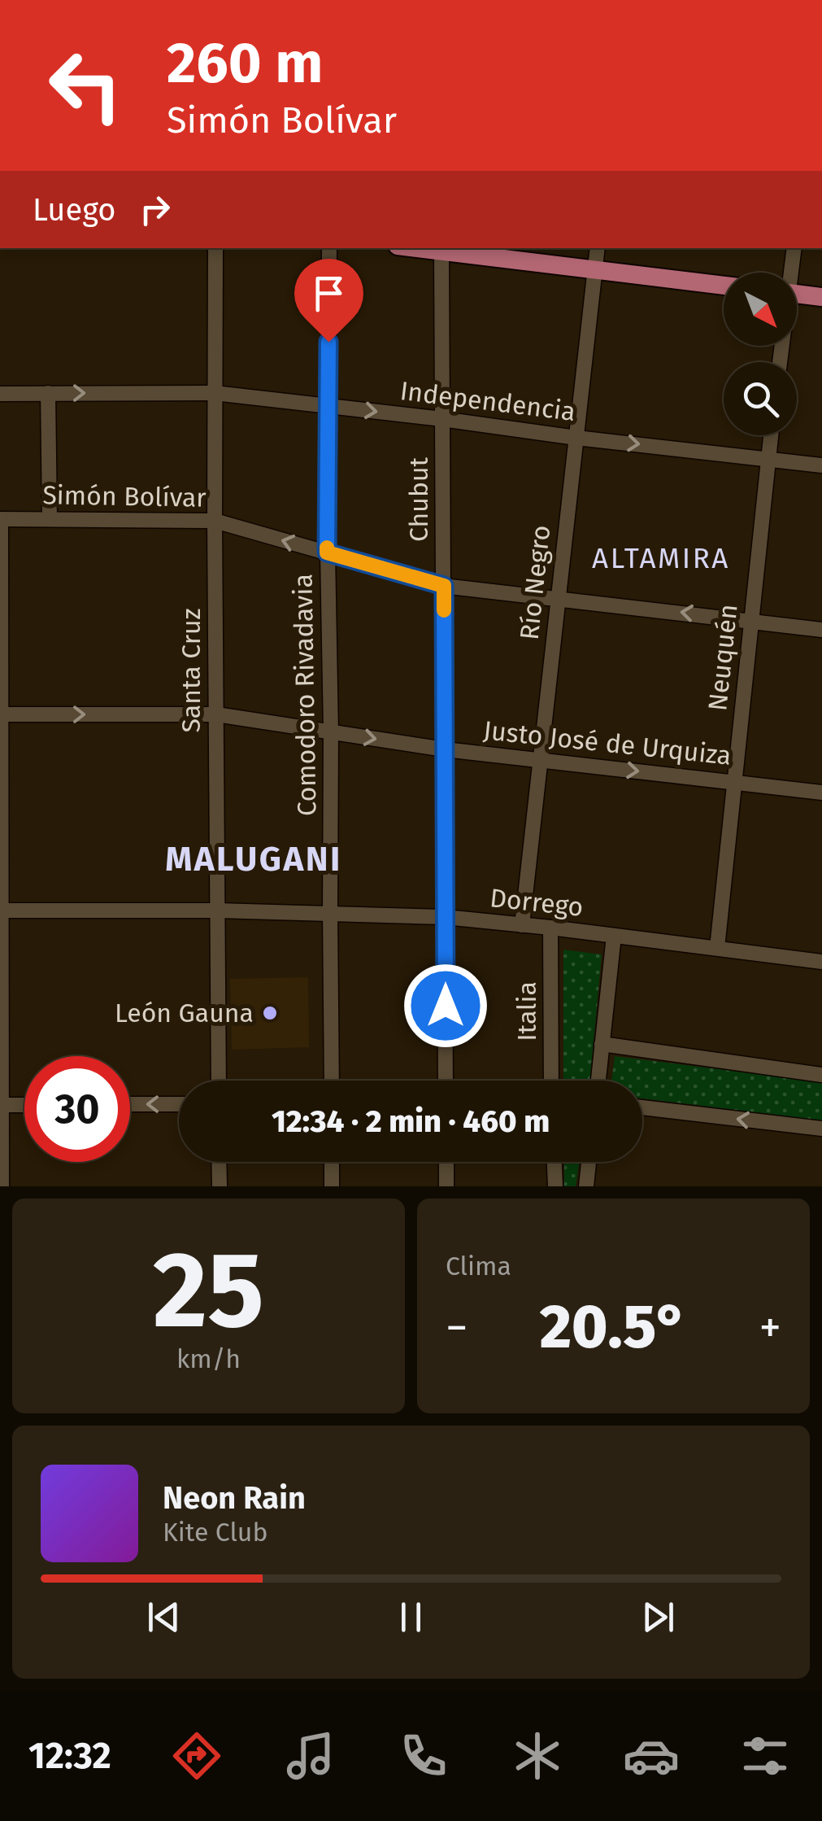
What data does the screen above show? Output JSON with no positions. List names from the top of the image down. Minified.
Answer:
{"streets":{"street":["Independencia","Simón Bolívar","Chubut","Río Negro","Neuquén","Santa Cruz","Comodoro Rivadavia","Justo José de Urquiza","Dorrego","Italia"]},"crossings":[["Independencia","Chubut"],["Independencia","Río Negro"],["Independencia","Neuquén"],["Independencia","Santa Cruz"],["Independencia","Comodoro Rivadavia"],["Simón Bolívar","Chubut"],["Simón Bolívar","Río Negro"],["Simón Bolívar","Neuquén"],["Simón Bolívar","Santa Cruz"],["Simón Bolívar","Comodoro Rivadavia"],["Chubut","Justo José de Urquiza"],["Chubut","Dorrego"],["Río Negro","Justo José de Urquiza"],["Río Negro","Dorrego"],["Neuquén","Justo José de Urquiza"],["Neuquén","Dorrego"],["Santa Cruz","Justo José de Urquiza"],["Santa Cruz","Dorrego"],["Comodoro Rivadavia","Justo José de Urquiza"],["Comodoro Rivadavia","Dorrego"],["Dorrego","Italia"]],"one_way":["Independencia","Simón Bolívar","Justo José de Urquiza"],"districts":["ALTAMIRA","MALUGANI"],"places":["León Gauna"],"north":"bottom right","page":{"turn":["260 m","Simón Bolívar"],"then":"Luego","limit":"30","trip":"12:34 · 2 min · 460 m","tile":[["25","km/h"],"Clima"],"heat":["−","20.5°","+"],"song":["Neon Rain","Kite Club"],"tabs":"12:32"}}
